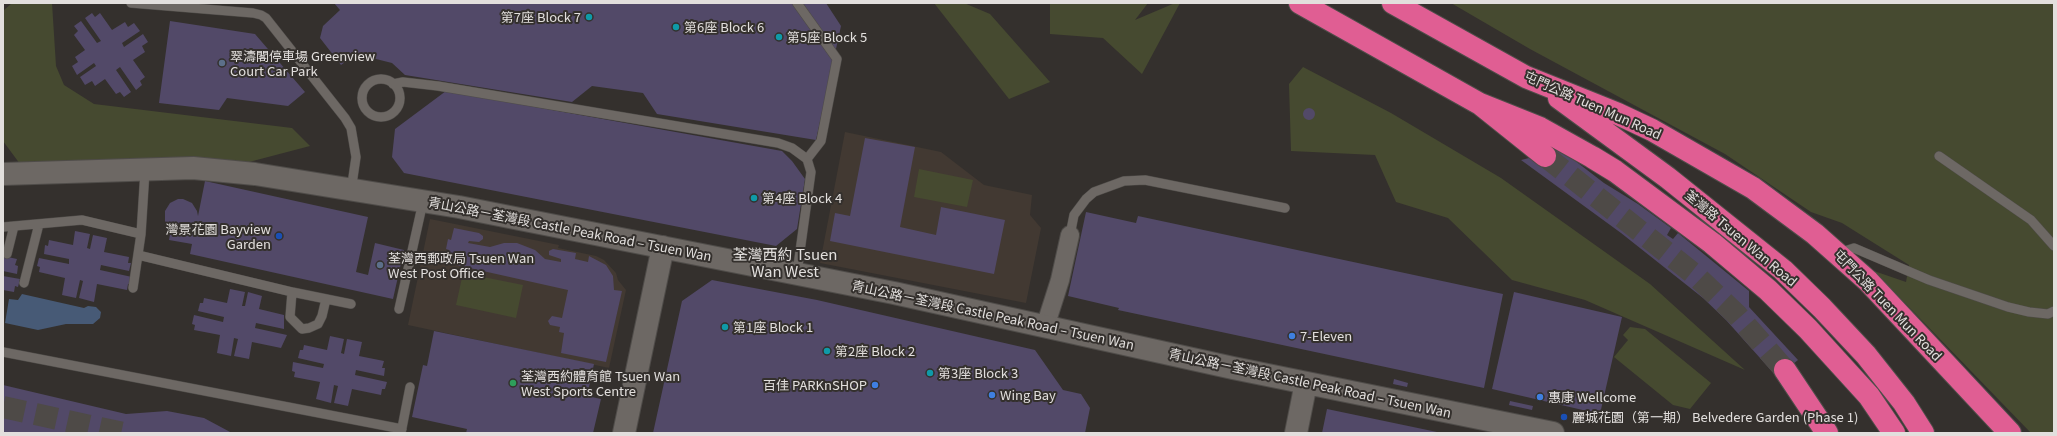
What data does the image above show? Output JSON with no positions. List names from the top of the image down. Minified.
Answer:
{"streets":{"highway":["屯門公路 Tuen Mun Road","荃灣路 Tsuen Wan Road"],"street":["青山公路－荃灣段 Castle Peak Road – Tsuen Wan"]},"crossings":[["屯門公路 Tuen Mun Road","荃灣路 Tsuen Wan Road"]],"districts":["荃灣西約 Tsuen Wan West"],"places":["第7座 Block 7","第6座 Block 6","第5座 Block 5","翠濤閣停車場 Greenview Court Car Park","第4座 Block 4","灣景花園 Bayview Garden","荃灣西郵政局 Tsuen Wan West Post Office","第1座 Block 1","7-Eleven","第2座 Block 2","第3座 Block 3","荃灣西約體育館 Tsuen Wan West Sports Centre","百佳 PARKnSHOP","Wing Bay","惠康 Wellcome","麗城花園（第一期） Belvedere Garden (Phase 1)"]}
